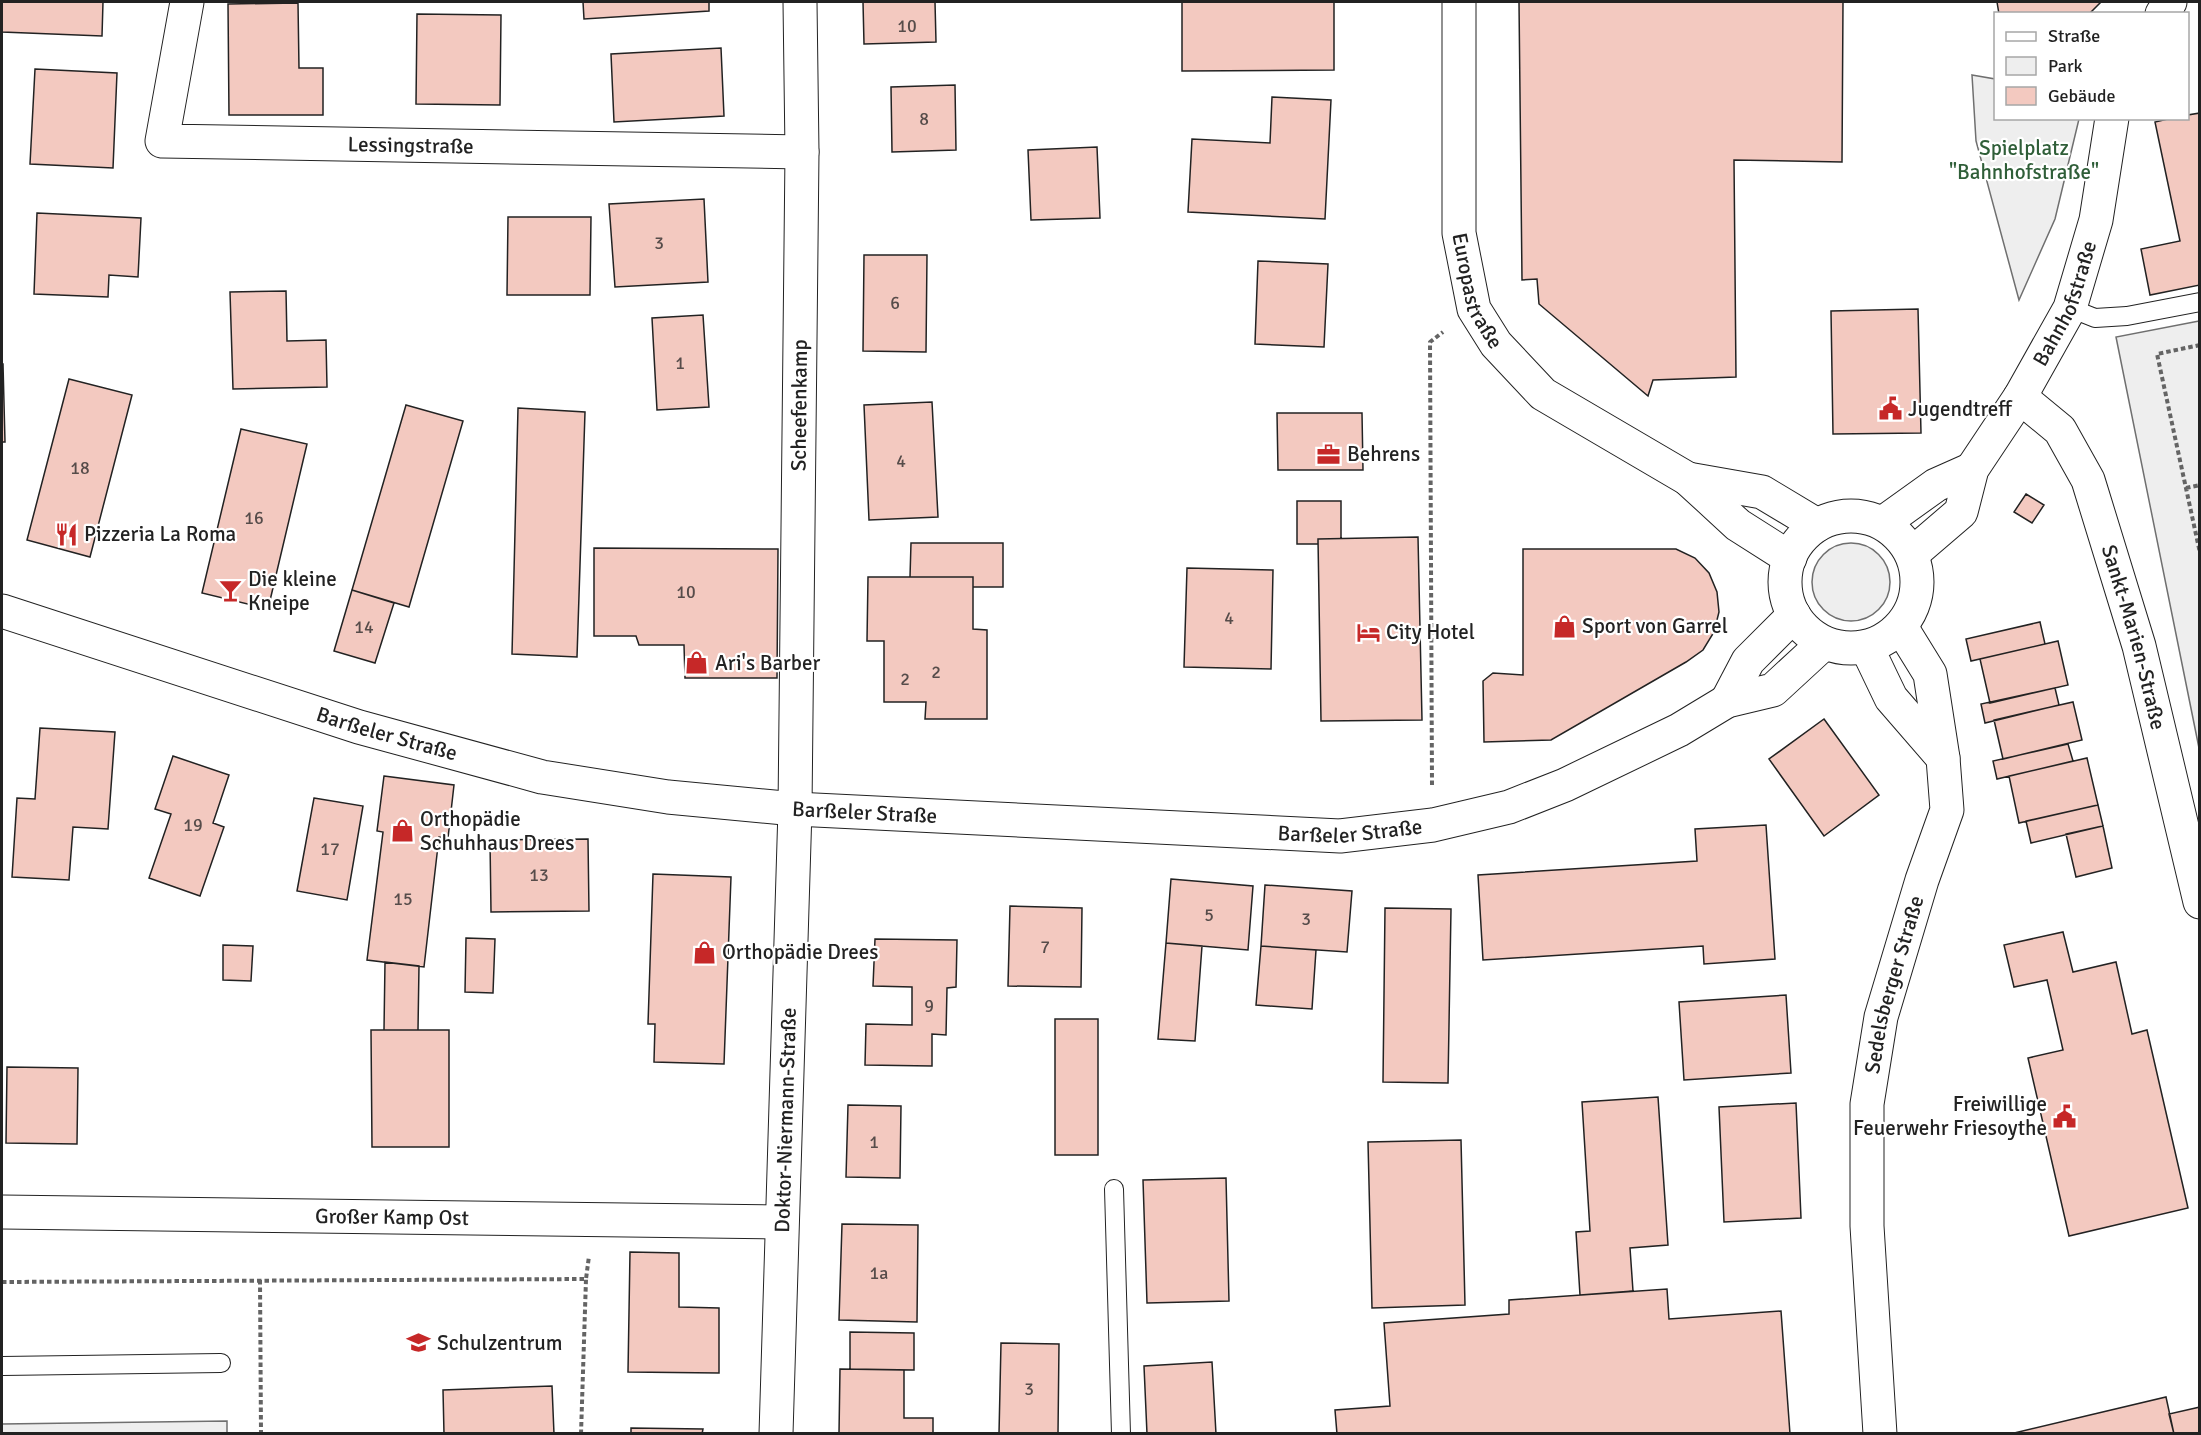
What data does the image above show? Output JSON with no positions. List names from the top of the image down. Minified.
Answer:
{"streets":{"street":["Lessingstraße","Europastraße","Bahnhofstraße","Scheefenkamp","Sankt-Marien-Straße","Barßeler Straße","Sedelsberger Straße","Doktor-Niermann-Straße","Großer Kamp Ost"]},"crossings":[["Lessingstraße","Scheefenkamp"],["Europastraße","Bahnhofstraße"],["Europastraße","Barßeler Straße"],["Europastraße","Sedelsberger Straße"],["Bahnhofstraße","Sankt-Marien-Straße"],["Bahnhofstraße","Barßeler Straße"],["Bahnhofstraße","Sedelsberger Straße"],["Scheefenkamp","Barßeler Straße"],["Scheefenkamp","Doktor-Niermann-Straße"],["Barßeler Straße","Sedelsberger Straße"],["Barßeler Straße","Doktor-Niermann-Straße"],["Doktor-Niermann-Straße","Großer Kamp Ost"]],"parks":["Spielplatz \"Bahnhofstraße\""],"places":{"public building":["Jugendtreff","Freiwillige Feuerwehr Friesoythe"],"office":["Behrens"],"restaurant":["Pizzeria La Roma"],"bar":["Die kleine Kneipe"],"shop":["Sport von Garrel","Ari's Barber","Orthopädie Schuhhaus Drees","Orthopädie Drees"],"hotel":["City Hotel"],"school or university":["Schulzentrum"]},"house_numbers":["10","8","3","6","1","4","18","16","10","4","14","2","2","19","17","13","15","5","3","7","9","1","1a","3"],"legend":["Straße","Park","Gebäude"]}
